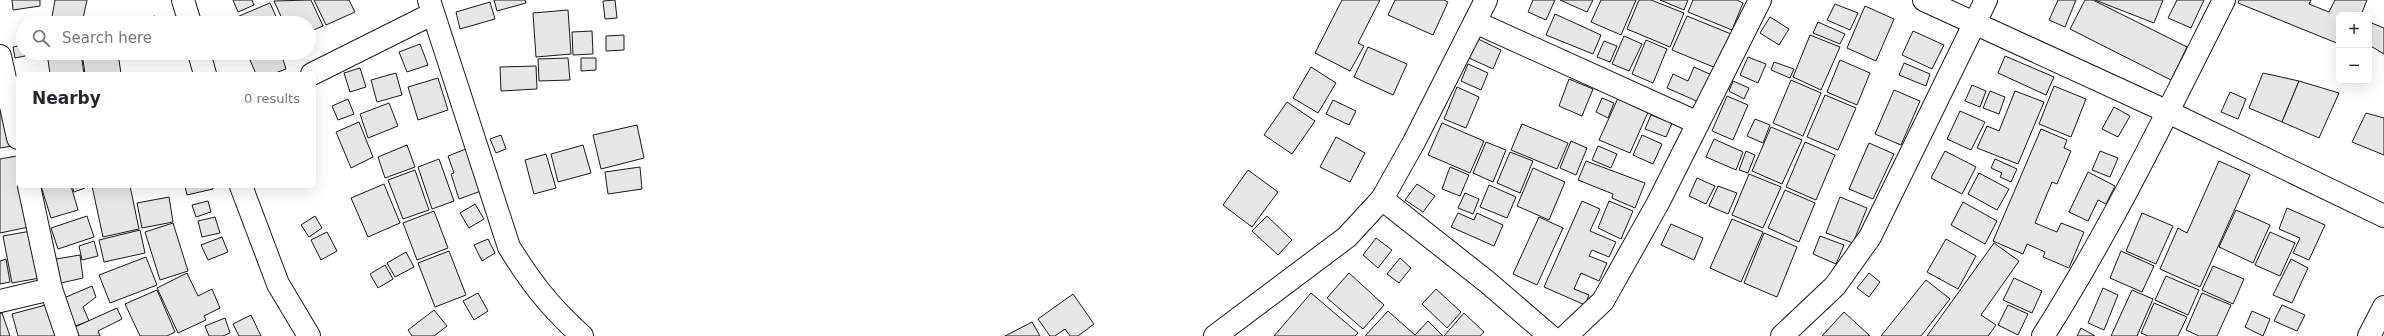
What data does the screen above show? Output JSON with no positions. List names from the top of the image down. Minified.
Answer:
{"page":{"map_buttons":["+","−"],"search":"Search here","heading":["Nearby","0 results"]}}
